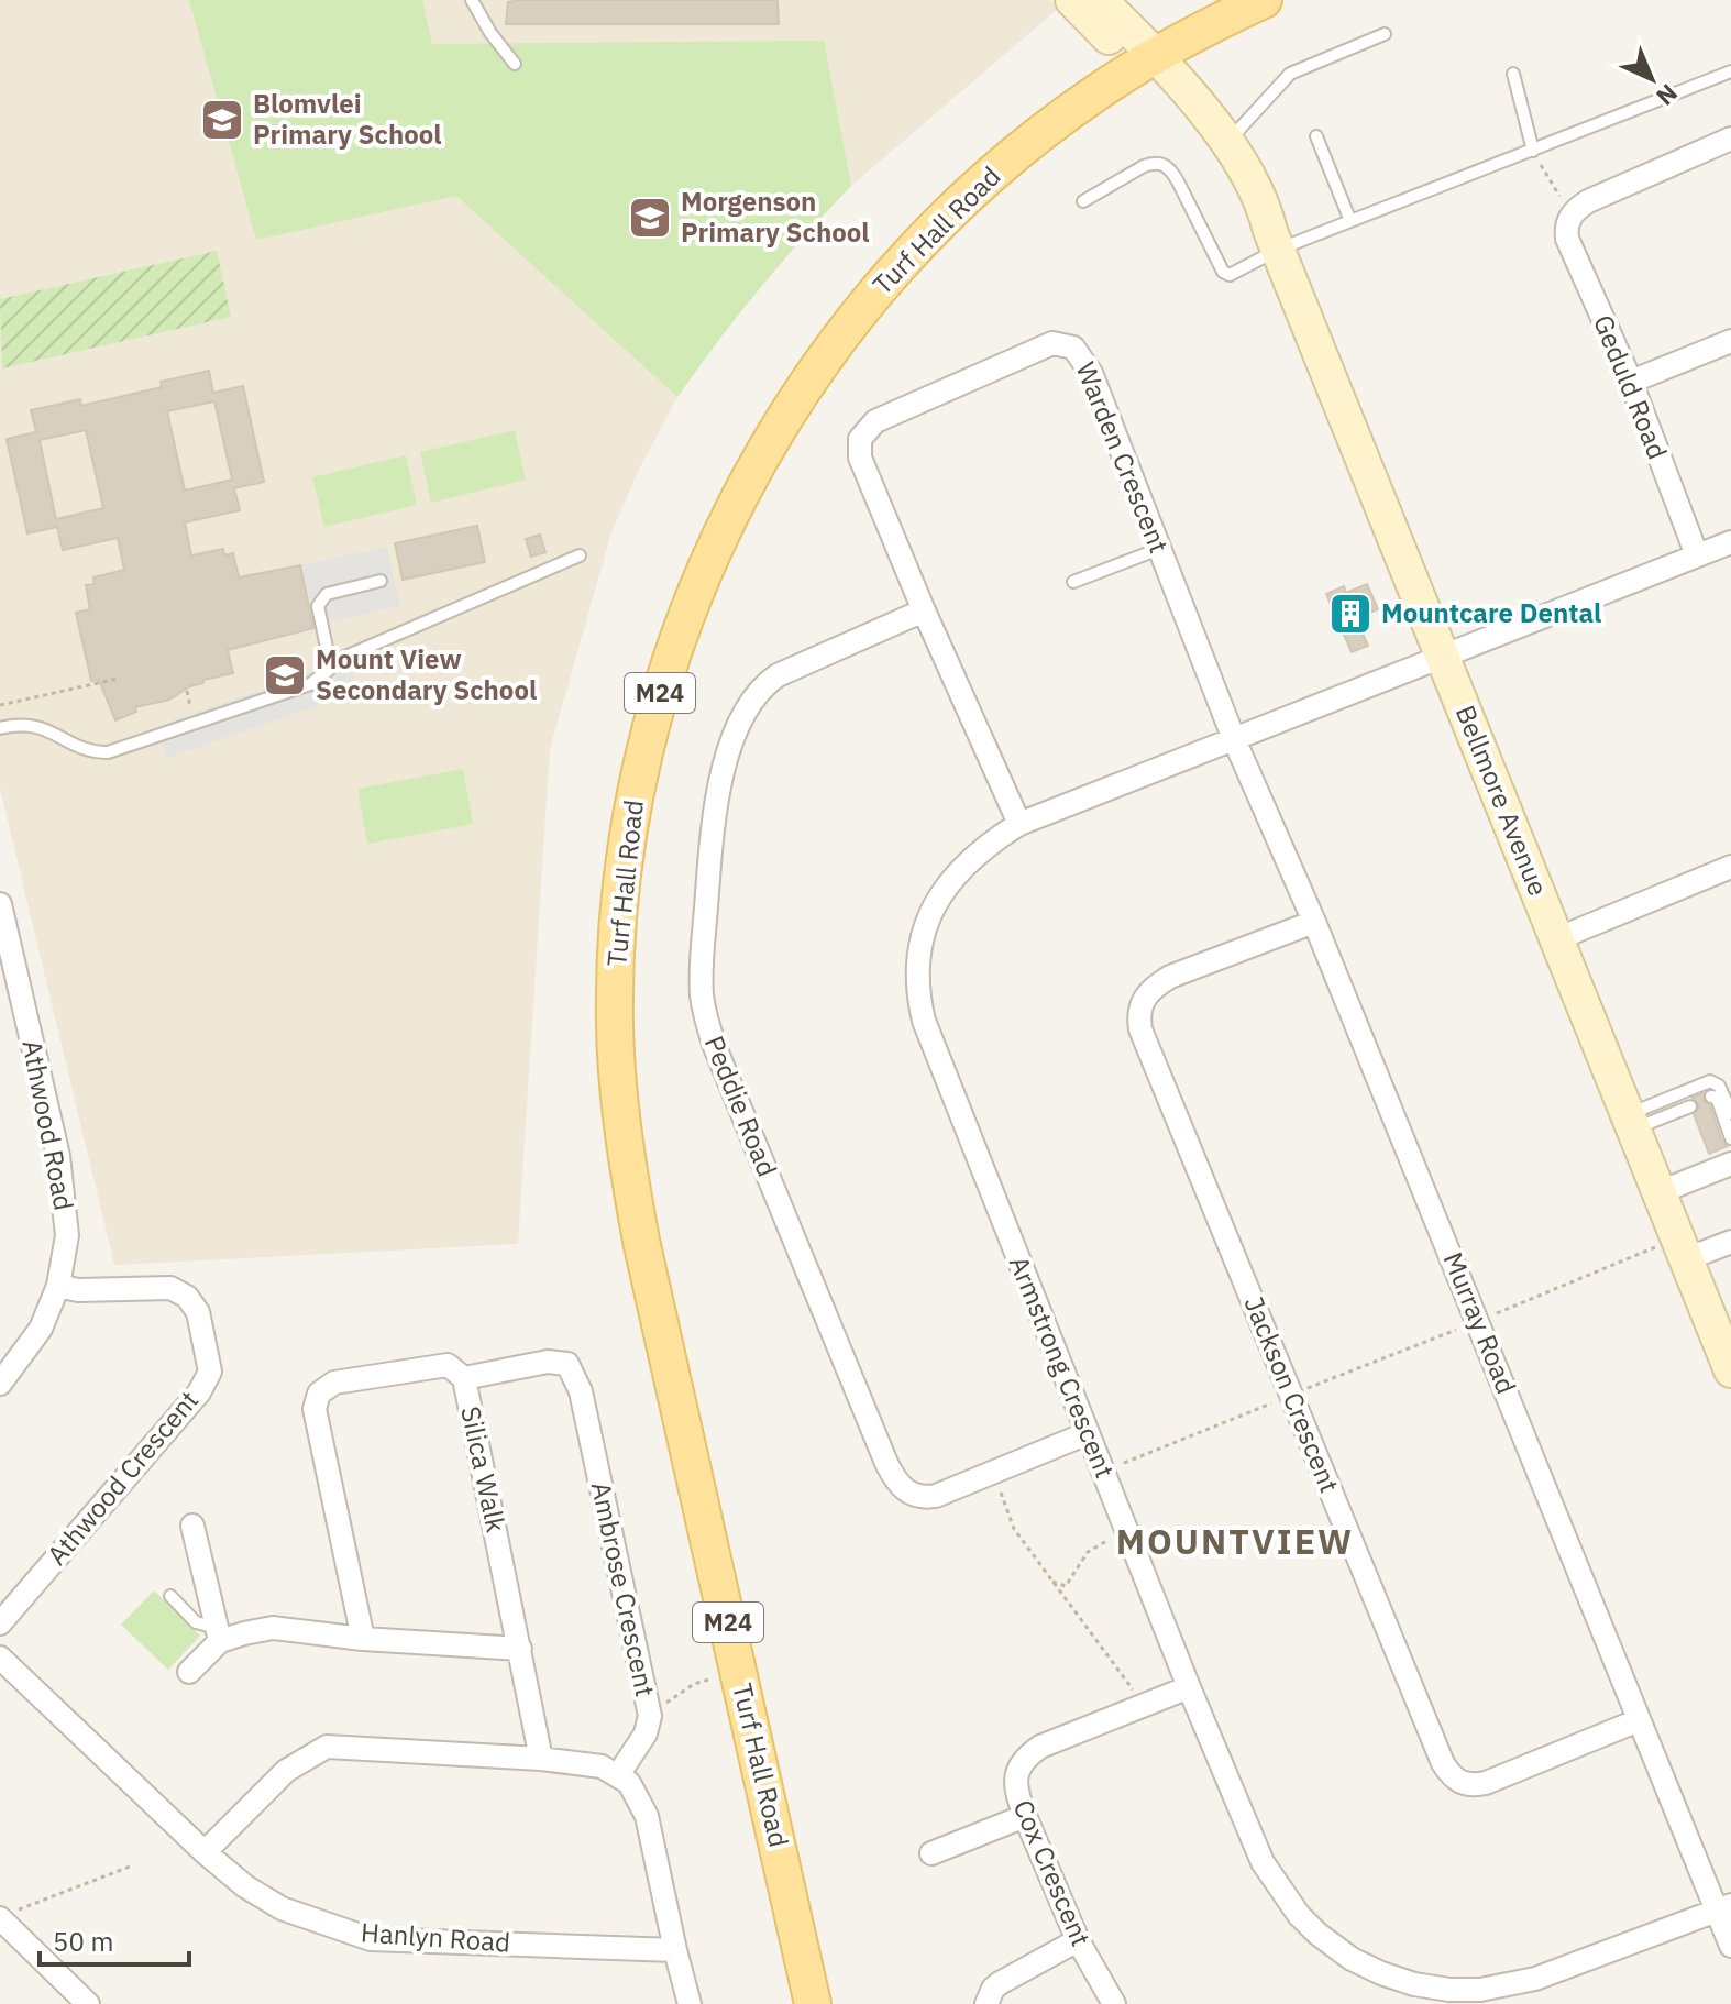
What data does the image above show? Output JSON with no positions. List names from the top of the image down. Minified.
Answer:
{"streets":{"main road":["Turf Hall Road","M24"],"street":["Geduld Road","Warden Crescent","Bellmore Avenue","Peddie Road","Athwood Road","Murray Road","Armstrong Crescent","Jackson Crescent","Silica Walk","Athwood Crescent","Ambrose Crescent","Cox Crescent","Hanlyn Road"]},"crossings":[["Turf Hall Road","Bellmore Avenue"],["Geduld Road","Armstrong Crescent"],["Warden Crescent","Peddie Road"],["Warden Crescent","Murray Road"],["Warden Crescent","Armstrong Crescent"],["Bellmore Avenue","Armstrong Crescent"],["Peddie Road","Armstrong Crescent"],["Athwood Road","Athwood Crescent"],["Murray Road","Armstrong Crescent"],["Murray Road","Jackson Crescent"],["Armstrong Crescent","Cox Crescent"],["Silica Walk","Ambrose Crescent"]],"districts":["MOUNTVIEW"],"places":{"school or university":["Blomvlei Primary School","Morgenson Primary School","Mount View Secondary School"],"building":["Mountcare Dental"]},"scale_bar":"50 m","north":"bottom right"}
